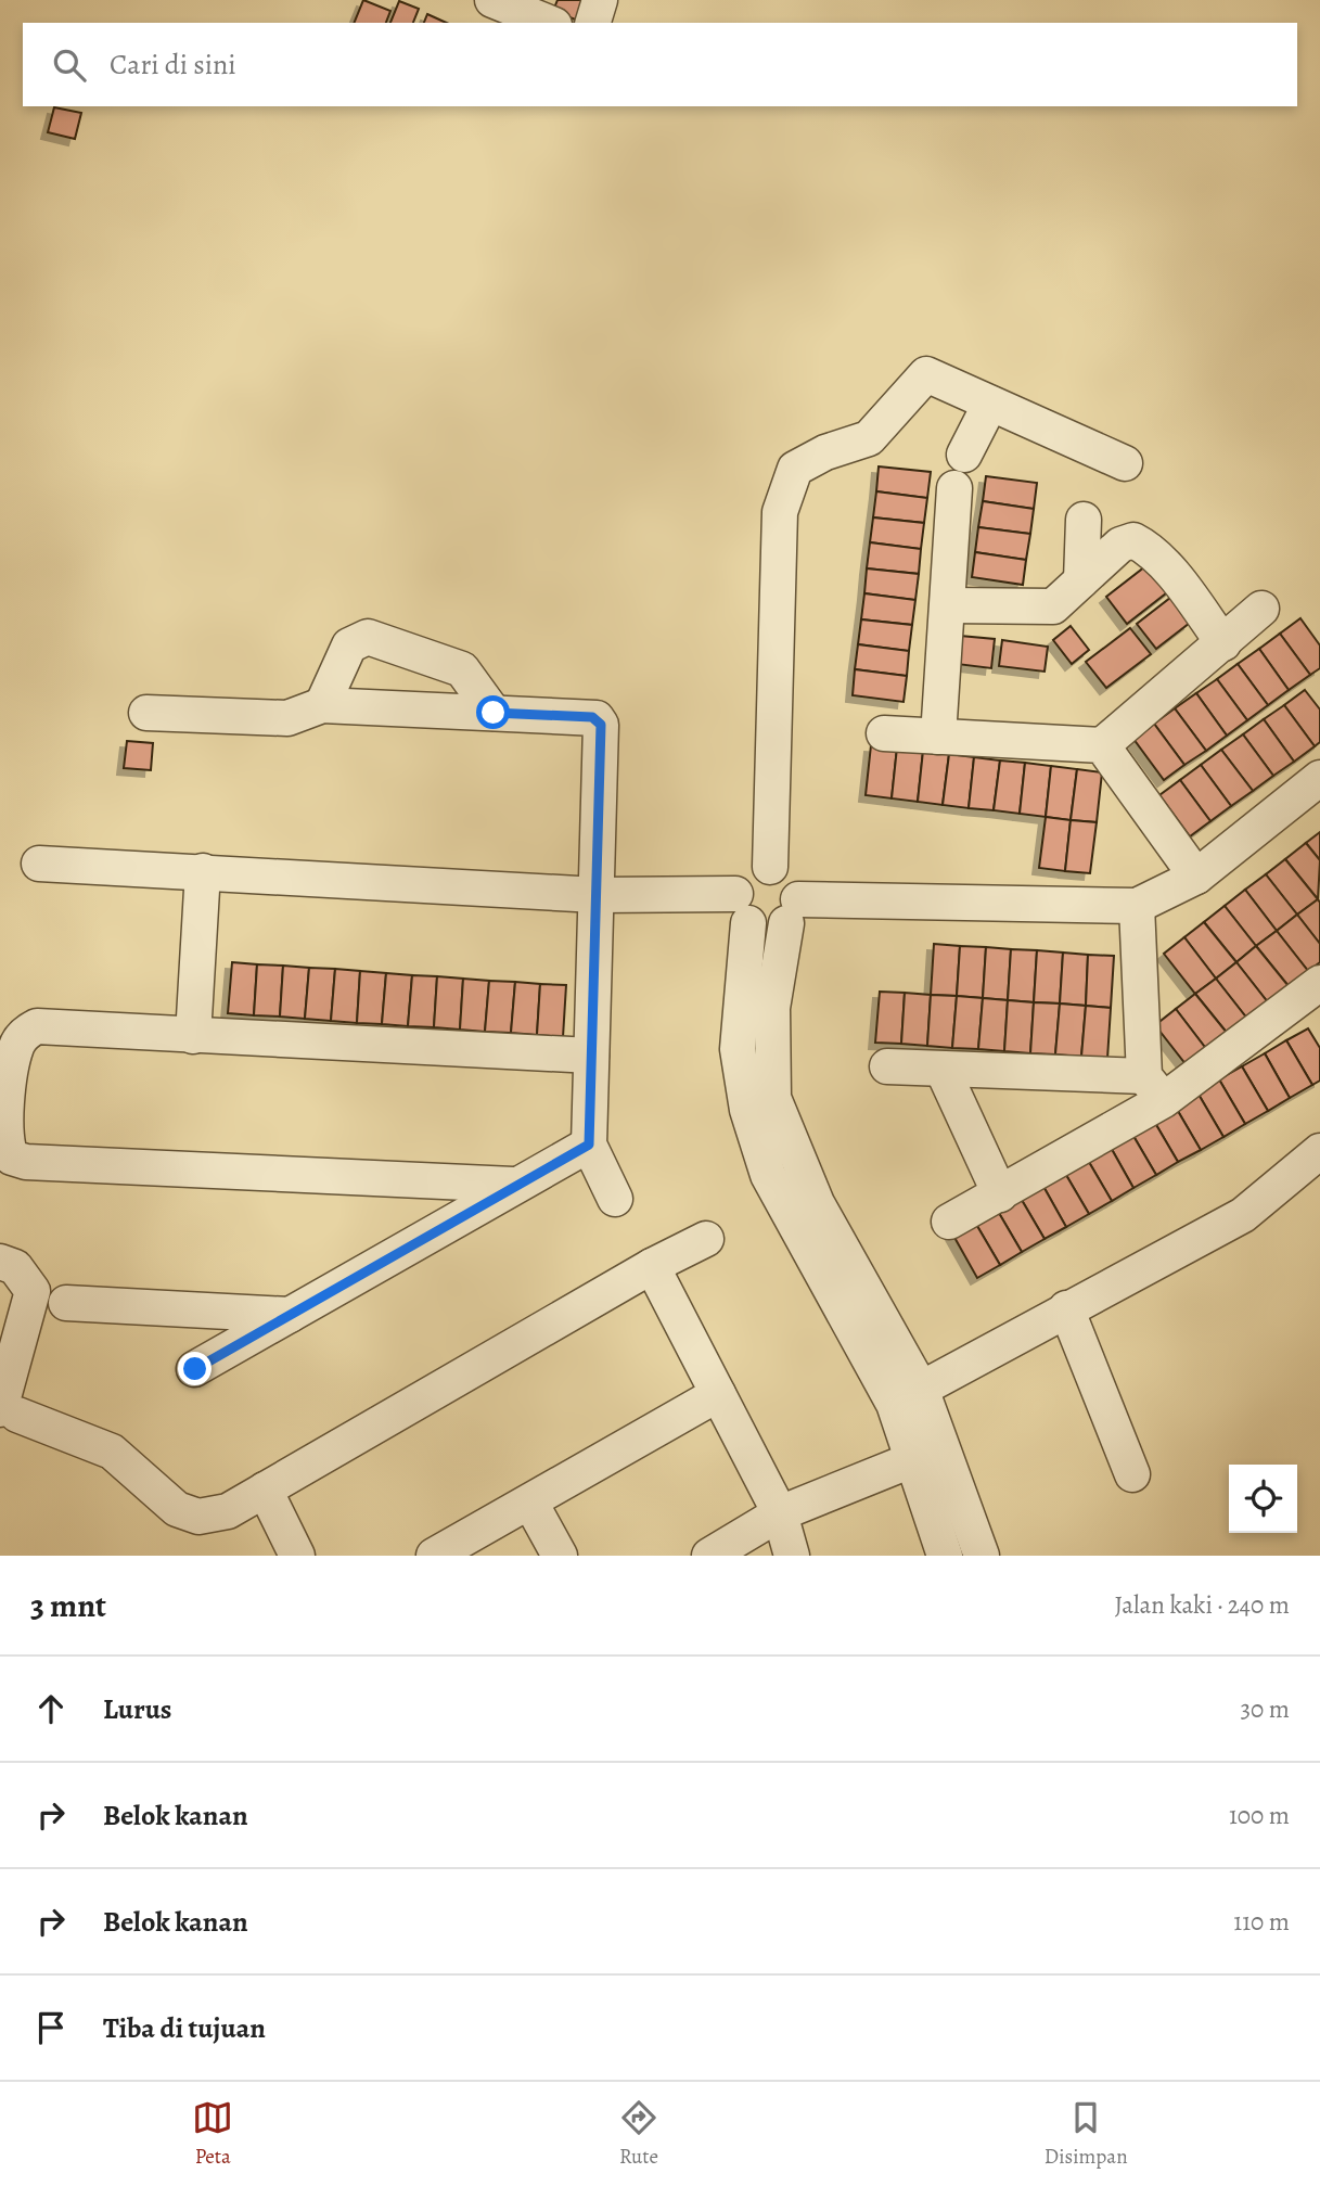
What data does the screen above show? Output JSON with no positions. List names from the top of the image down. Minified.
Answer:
{"page":{"search":"Cari di sini","heading":["3 mnt","Jalan kaki · 240 m"],"list":[["Lurus","30 m"],["Belok kanan","100 m"],["Belok kanan","110 m"],"Tiba di tujuan"],"nav":["Peta","Rute","Disimpan"]}}
